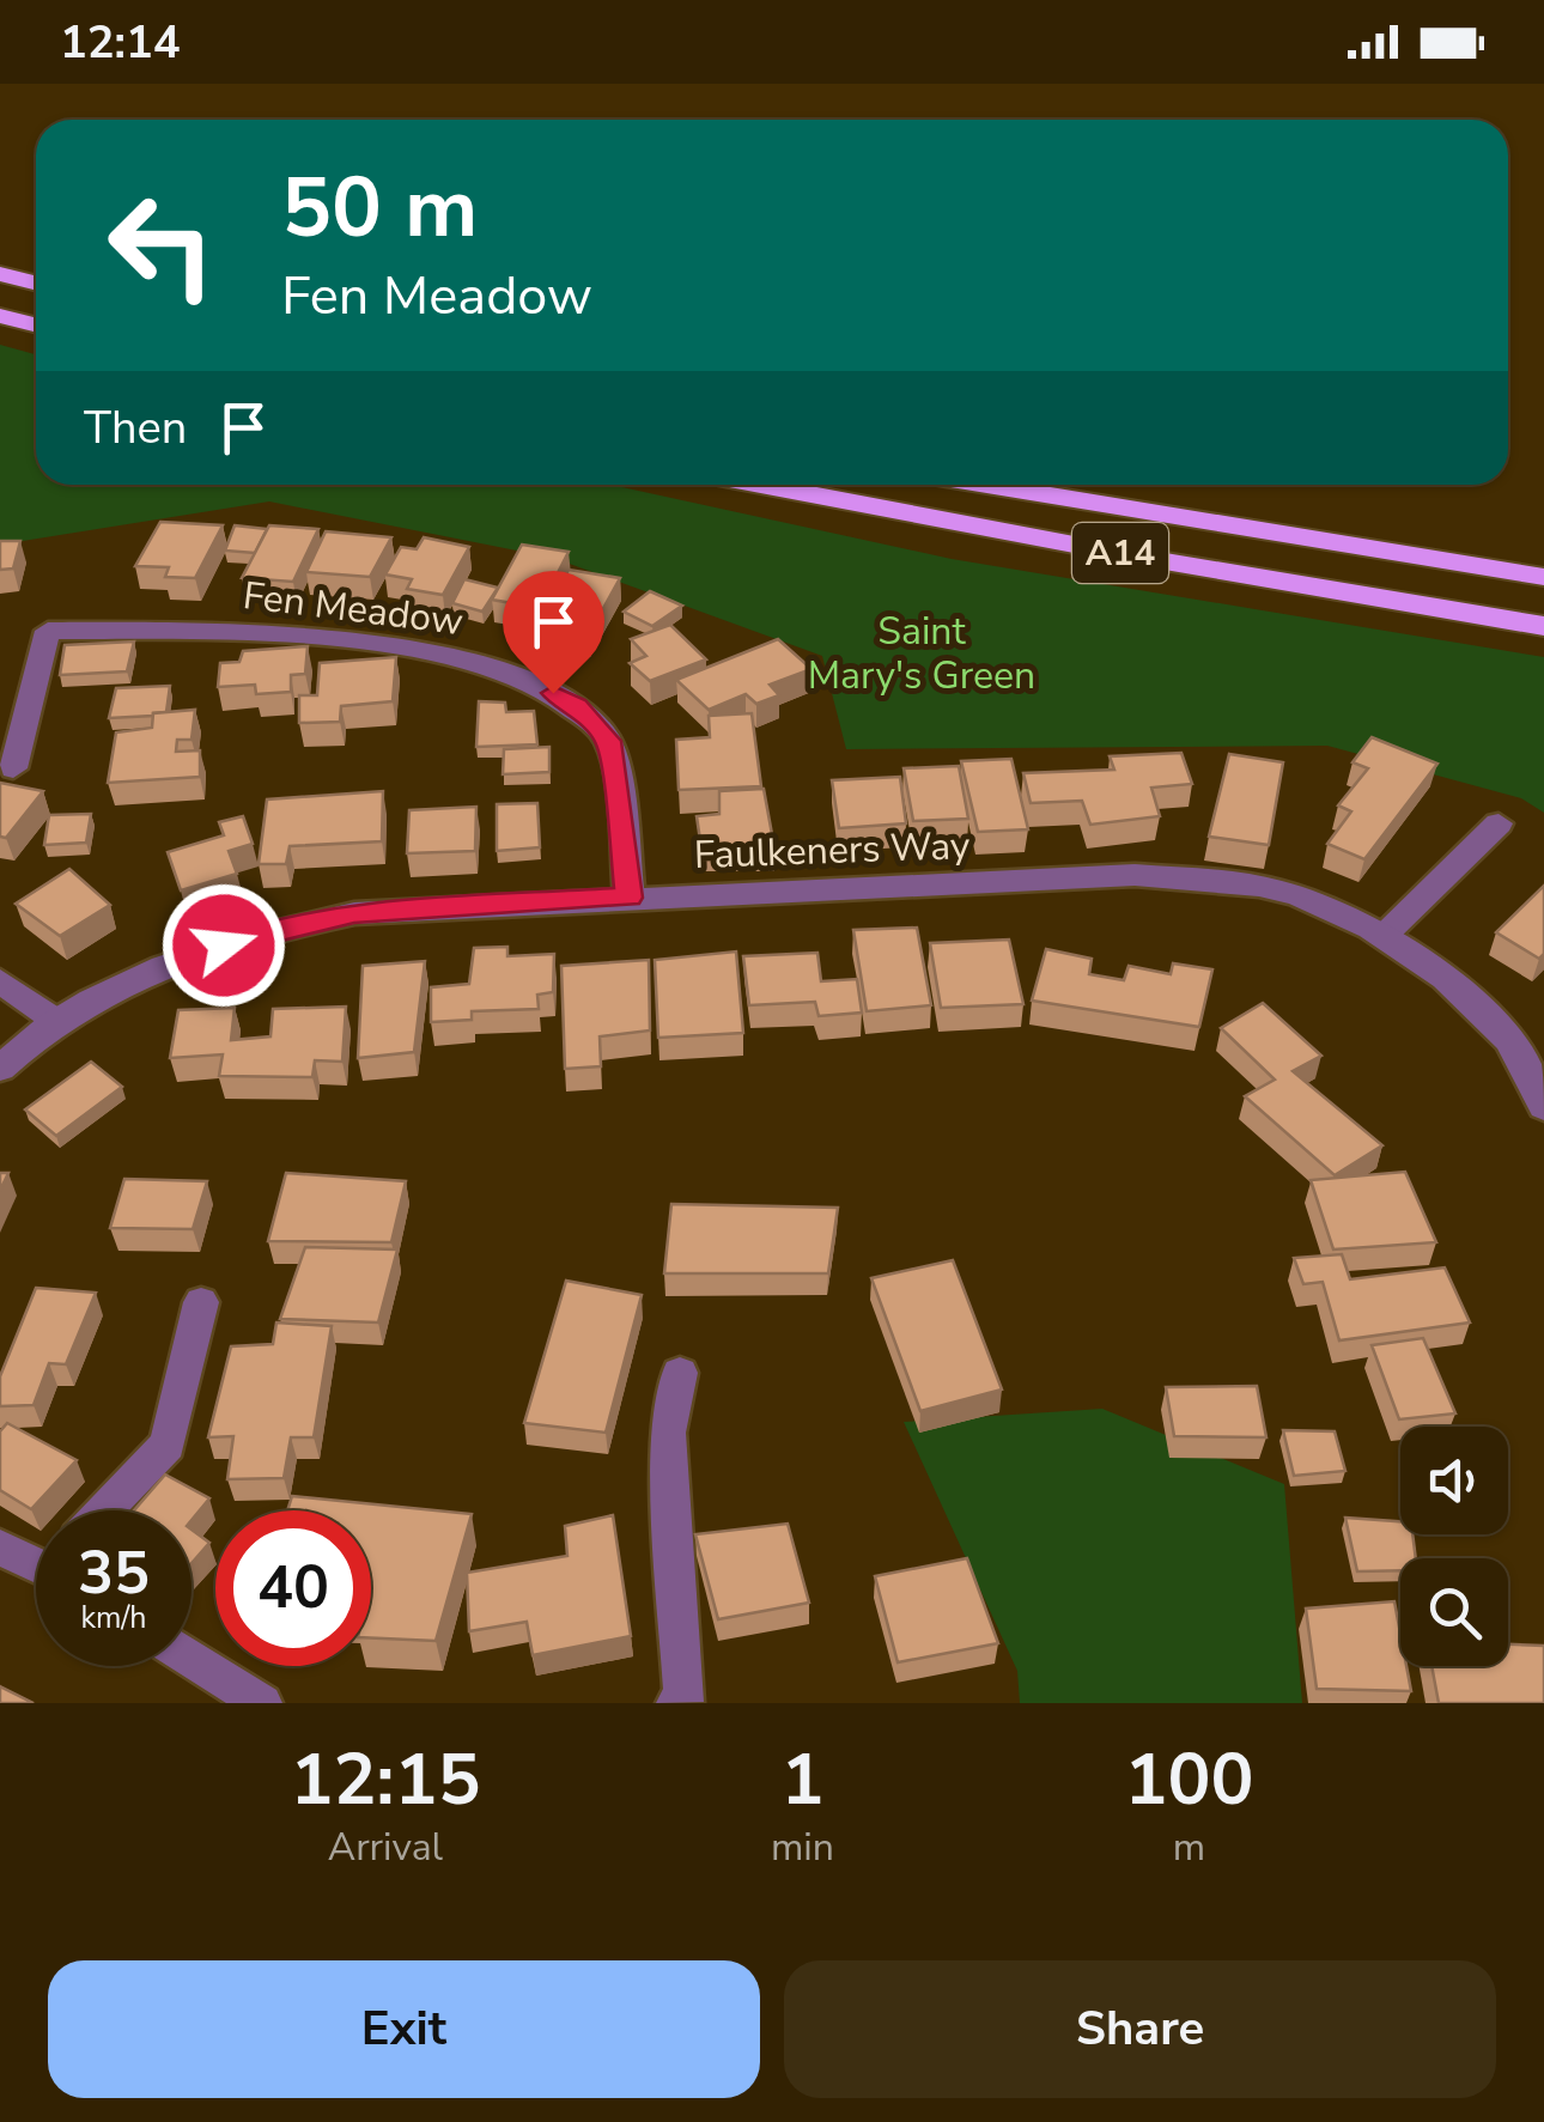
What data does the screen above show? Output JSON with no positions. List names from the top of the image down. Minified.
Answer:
{"streets":{"highway":["A14"],"street":["Fen Meadow","Faulkeners Way"]},"crossings":[["Fen Meadow","Faulkeners Way"]],"parks":["Saint Mary's Green"],"page":{"status":"12:14","turn":["50 m","Fen Meadow"],"then":"Then","speed":"35 km/h","limit":"40","eta":["12:15","Arrival","1","min","100","m"],"buttons":["Exit","Share"]}}
